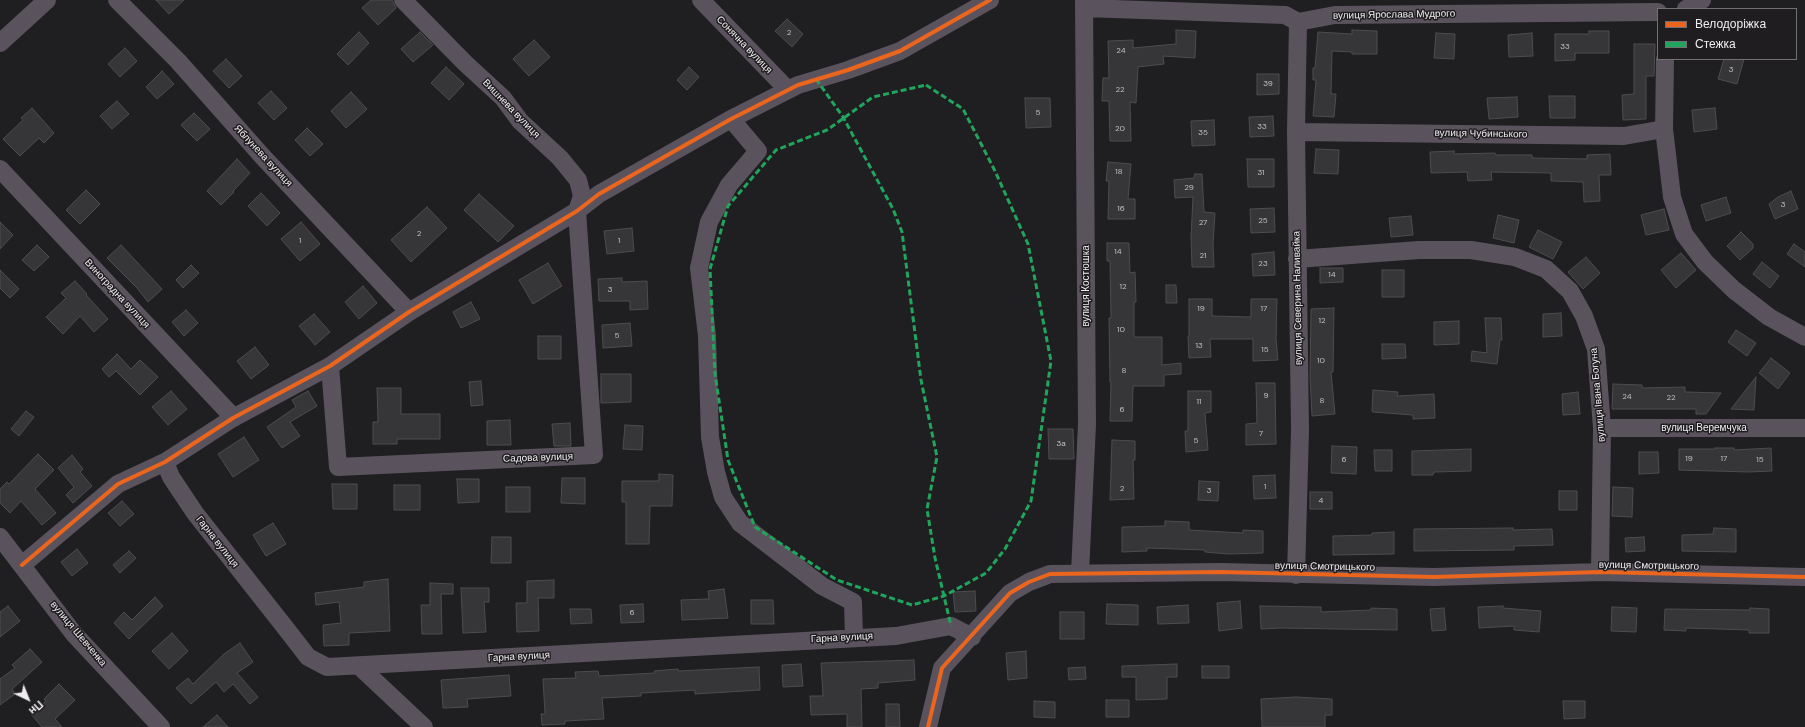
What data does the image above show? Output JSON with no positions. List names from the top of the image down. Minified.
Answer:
{"streets":{"street":["вулиця Ярослава Мудрого","Сонячна вулиця","Вишнева вулиця","вулиця Чубинського","Яблунева вулиця","вулиця Костюшка","Виноградна вулиця","вулиця Северина Наливайка","вулиця Івана Богуна","вулиця Веремчука","Садова вулиця","Гарна вулиця","вулиця Смотрицького","вулиця Шевченка"]},"crossings":[["вулиця Ярослава Мудрого","вулиця Костюшка"],["вулиця Ярослава Мудрого","вулиця Северина Наливайка"],["Вишнева вулиця","Садова вулиця"],["вулиця Чубинського","вулиця Северина Наливайка"],["вулиця Костюшка","вулиця Смотрицького"],["вулиця Северина Наливайка","вулиця Івана Богуна"],["вулиця Северина Наливайка","вулиця Смотрицького"],["вулиця Івана Богуна","вулиця Веремчука"],["вулиця Івана Богуна","вулиця Смотрицького"],["Гарна вулиця","вулиця Смотрицького"]],"house_numbers":["2","33","24","3","39","22","5","33","20","35","18","31","29","3","16","25","27","2","1","1","14","21","23","14","12","3","19","17","12","10","5","13","15","10","8","9","24","22","8","11","6","7","5","3а","19","17","6","15","1","2","3","4","6"],"legend":["Велодоріжка","Стежка"],"north":"bottom right"}
